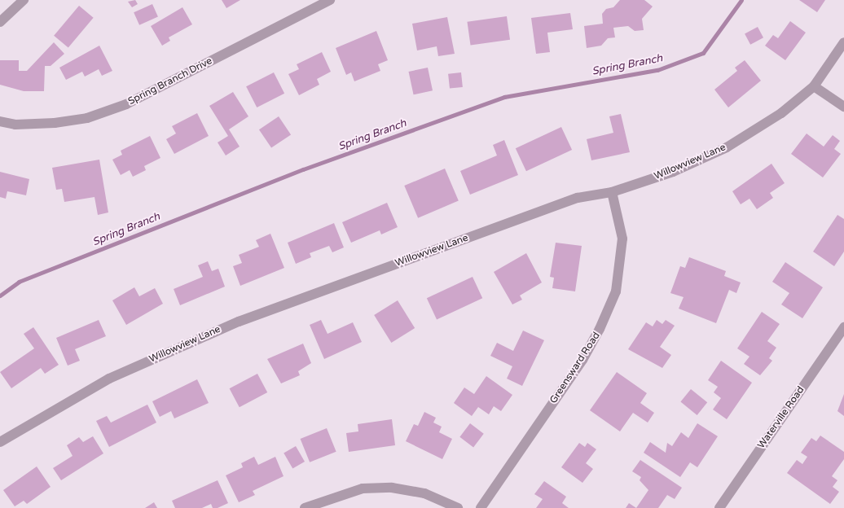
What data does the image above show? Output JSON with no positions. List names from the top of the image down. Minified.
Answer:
{"streets":{"street":["Spring Branch Drive","Willowview Lane","Greensward Road","Waterville Road"]},"crossings":[["Willowview Lane","Greensward Road"]],"water":["Spring Branch"]}
